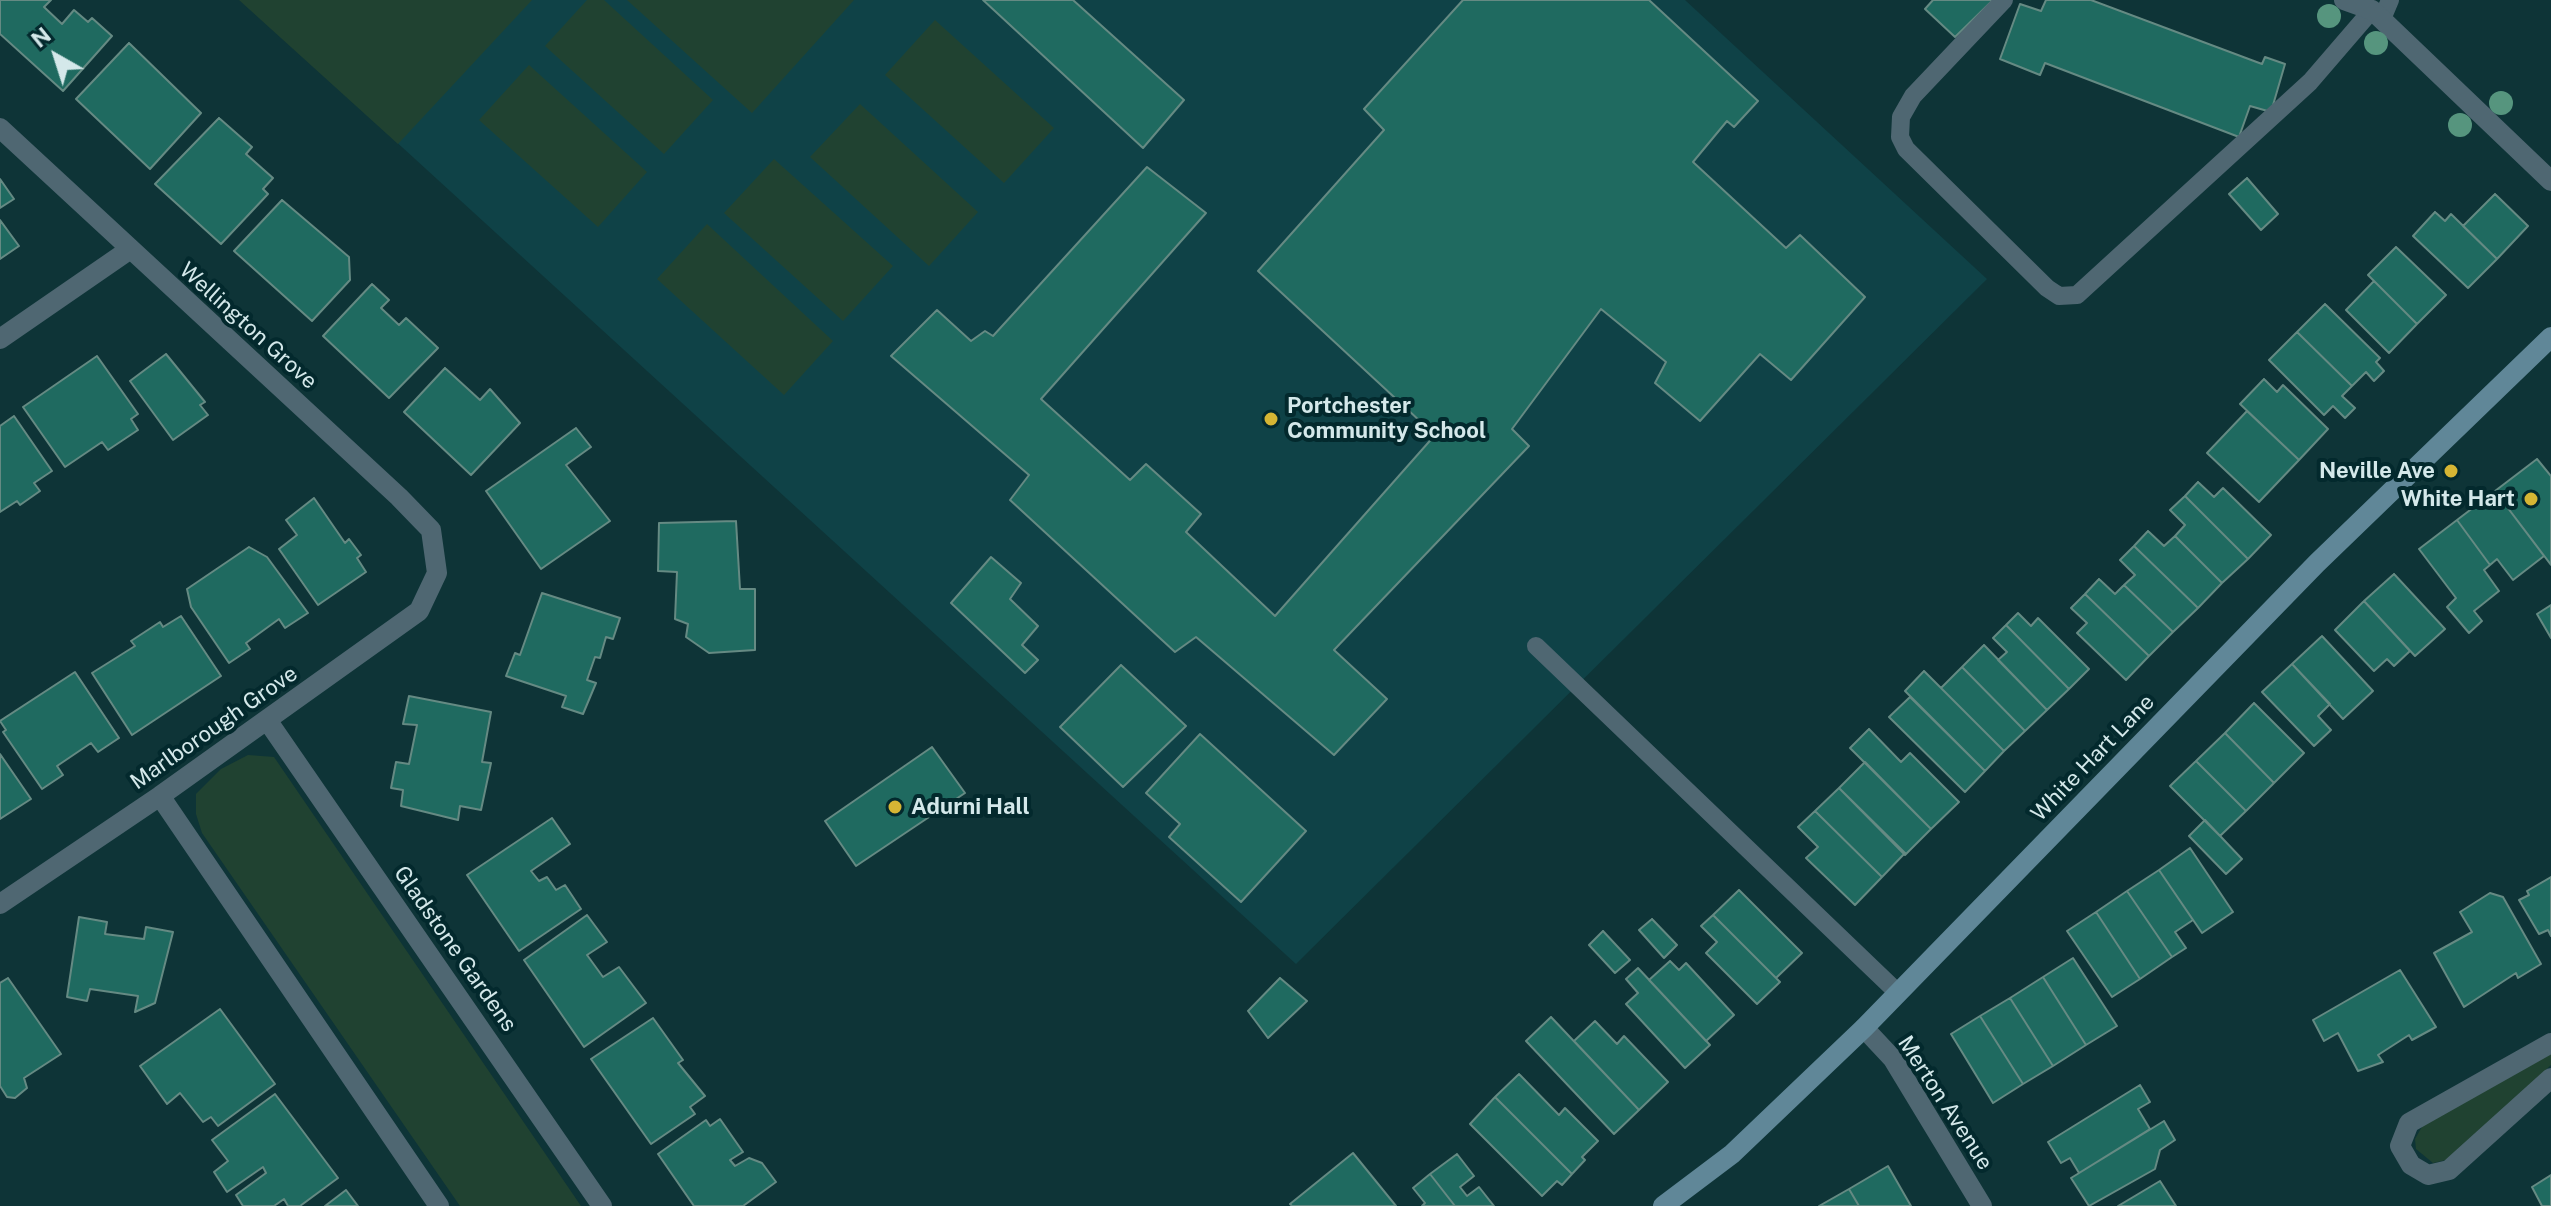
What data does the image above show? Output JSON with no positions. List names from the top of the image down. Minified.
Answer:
{"streets":{"street":["Wellington Grove","Marlborough Grove","White Hart Lane","Gladstone Gardens","Merton Avenue"]},"crossings":[["Wellington Grove","Marlborough Grove"],["Marlborough Grove","Gladstone Gardens"],["White Hart Lane","Merton Avenue"]],"places":["Portchester Community School","Neville Ave","White Hart","Adurni Hall"],"north":"top left"}
